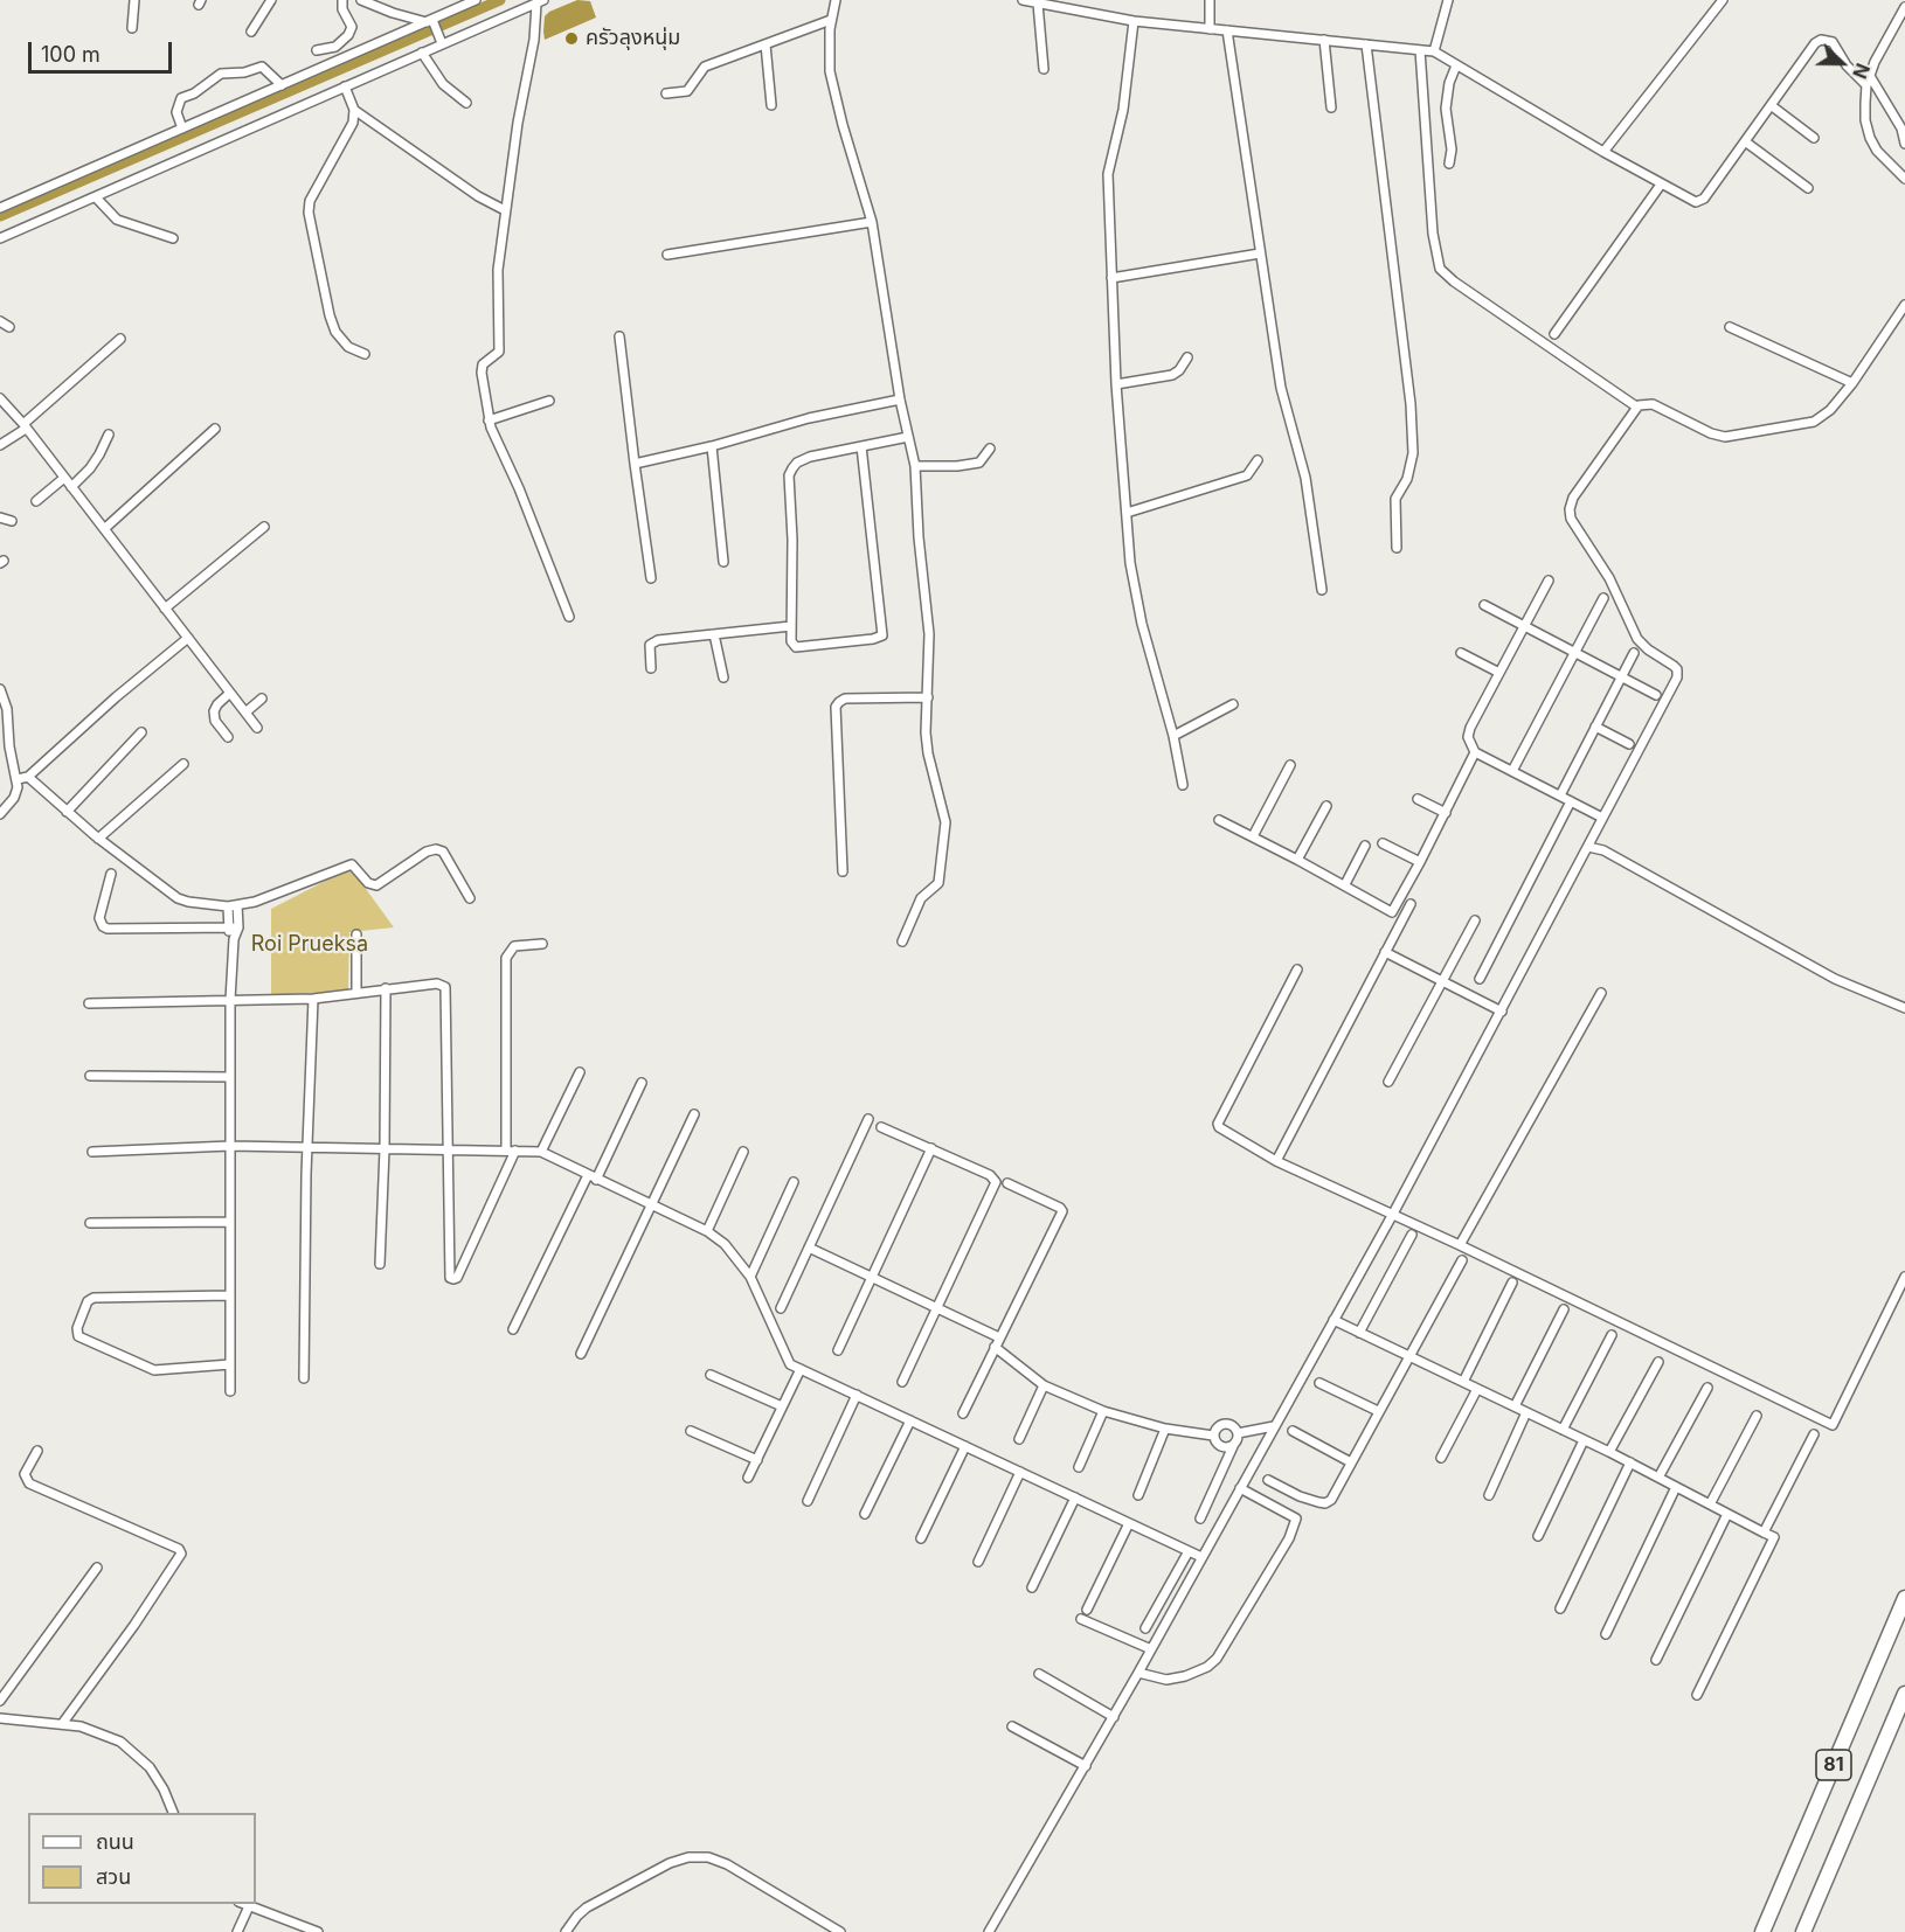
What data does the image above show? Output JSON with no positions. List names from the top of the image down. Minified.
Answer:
{"streets":{"highway":["81"]},"parks":["Roi Prueksa"],"places":["ครัวลุงหนุ่ม"],"legend":["ถนน","สวน"],"scale_bar":"100 m","north":"right"}
